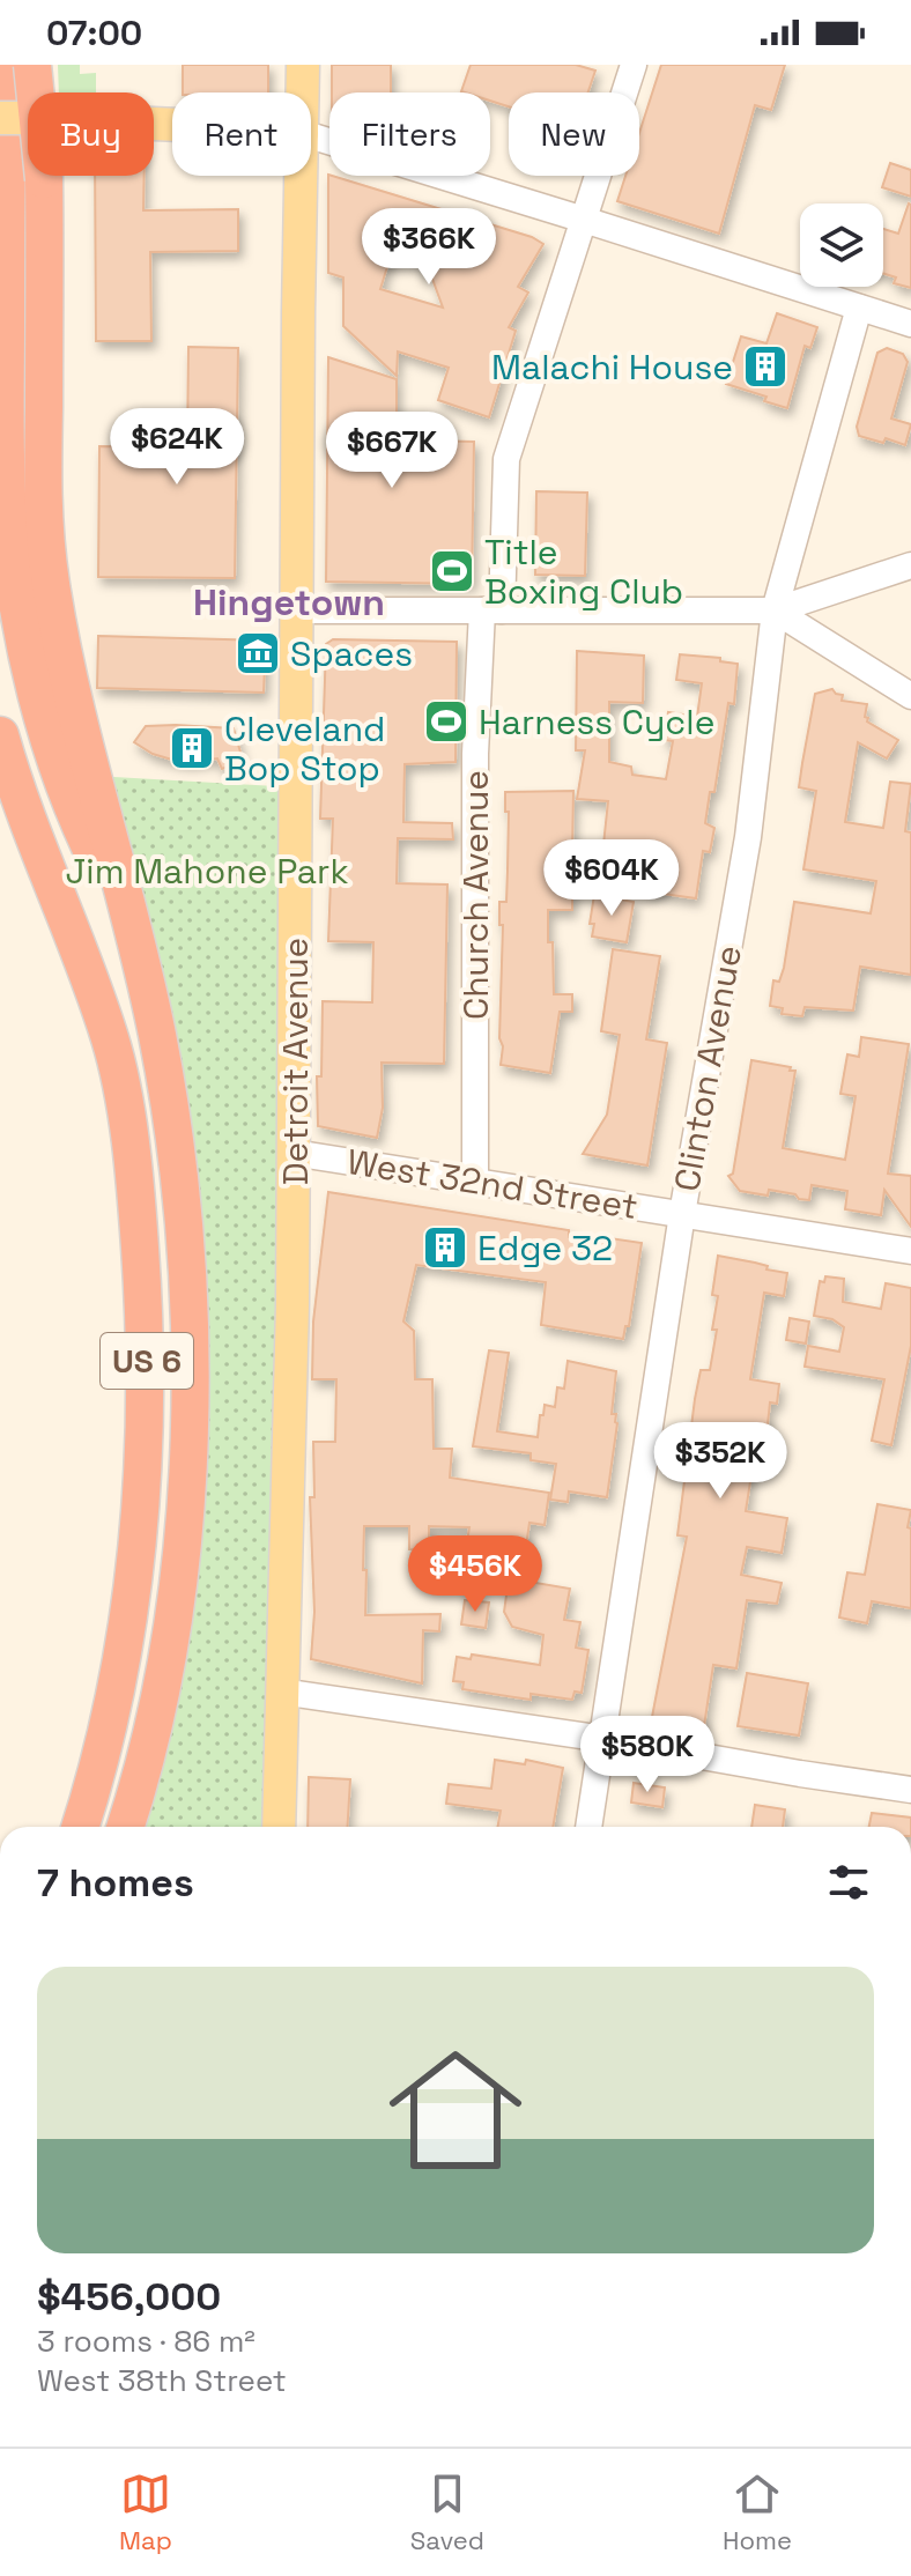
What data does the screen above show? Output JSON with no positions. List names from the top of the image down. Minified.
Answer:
{"streets":{"highway":["US 6"],"main road":["Detroit Avenue"],"street":["Church Avenue","Clinton Avenue","West 32nd Street"]},"crossings":[["Church Avenue","West 32nd Street"],["Detroit Avenue","West 32nd Street"],["Clinton Avenue","West 32nd Street"]],"districts":["Hingetown"],"parks":["Jim Mahone Park"],"places":{"building":["Malachi House","Cleveland Bop Stop","Edge 32"],"sports":["Title Boxing Club","Harness Cycle"],"museum":["Spaces"]},"page":{"status":"07:00","chip":["Buy","Rent","Filters","New"],"price":["$366K","$624K","$667K","$604K","$352K","$456K","$580K"],"heading":"7 homes","list":[{"name":"$456,000","note":"3 rooms · 86 m² · West 38th Street"}],"tabs":["Map","Saved","Home"]}}
